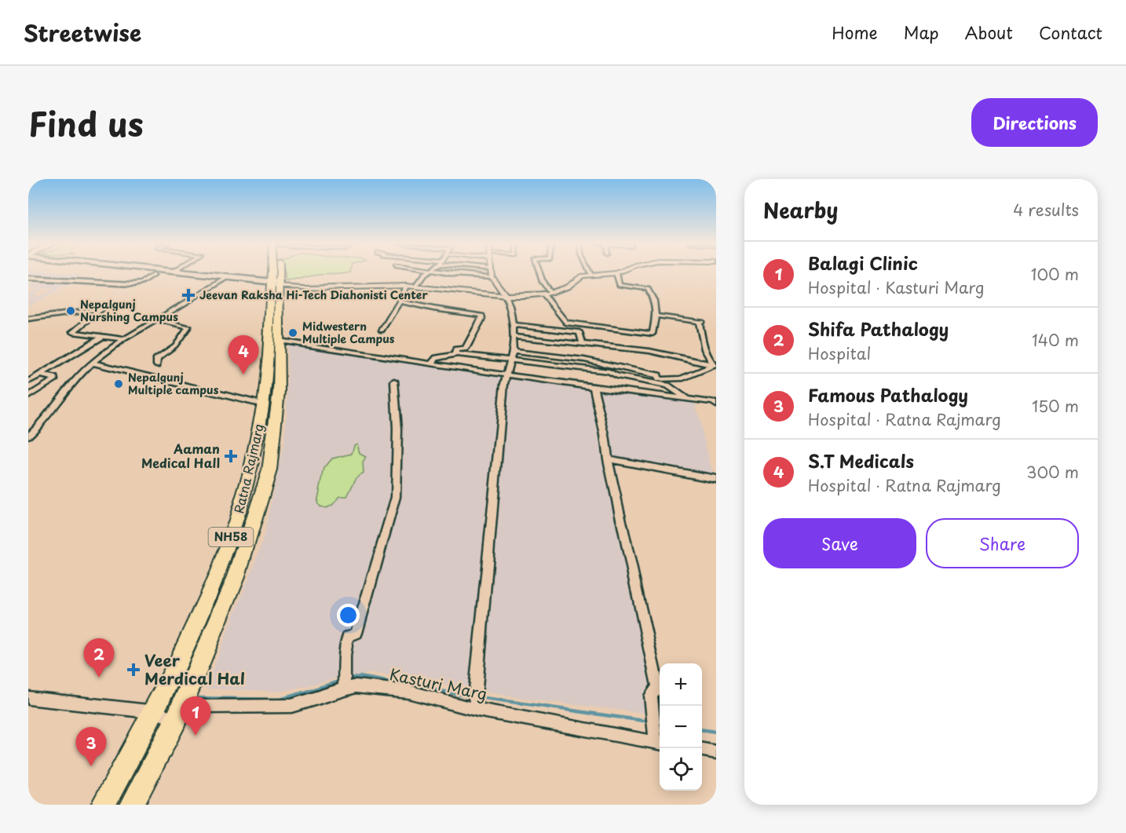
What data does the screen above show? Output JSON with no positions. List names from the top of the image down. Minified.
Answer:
{"streets":{"main road":["Ratna Rajmarg","NH58"],"street":["Kasturi Marg"]},"crossings":[["Ratna Rajmarg","Kasturi Marg"]],"places":{"health":["Jeevan Raksha Hi-Tech Diahonisti Center","Aaman Medical Hall","Veer Merdical Hal"],"other":["Nepalgunj Nurshing Campus","Midwestern Multiple Campus","Nepalgunj Multiple campus"]},"page":{"header":"Streetwise","nav":["Home","Map","About","Contact"],"title":"Find us","buttons":["Directions",["Save","Share"]],"heading":["Nearby","4 results"],"list":[{"mark":"1","name":"Balagi Clinic","note":"Hospital · Kasturi Marg","value":"100 m"},{"mark":"2","name":"Shifa Pathalogy","note":"Hospital","value":"140 m"},{"mark":"3","name":"Famous Pathalogy","note":"Hospital · Ratna Rajmarg","value":"150 m"},{"mark":"4","name":"S.T Medicals","note":"Hospital · Ratna Rajmarg","value":"300 m"}],"pins":["4","2","1","3"],"map_buttons":["+","−"]}}
